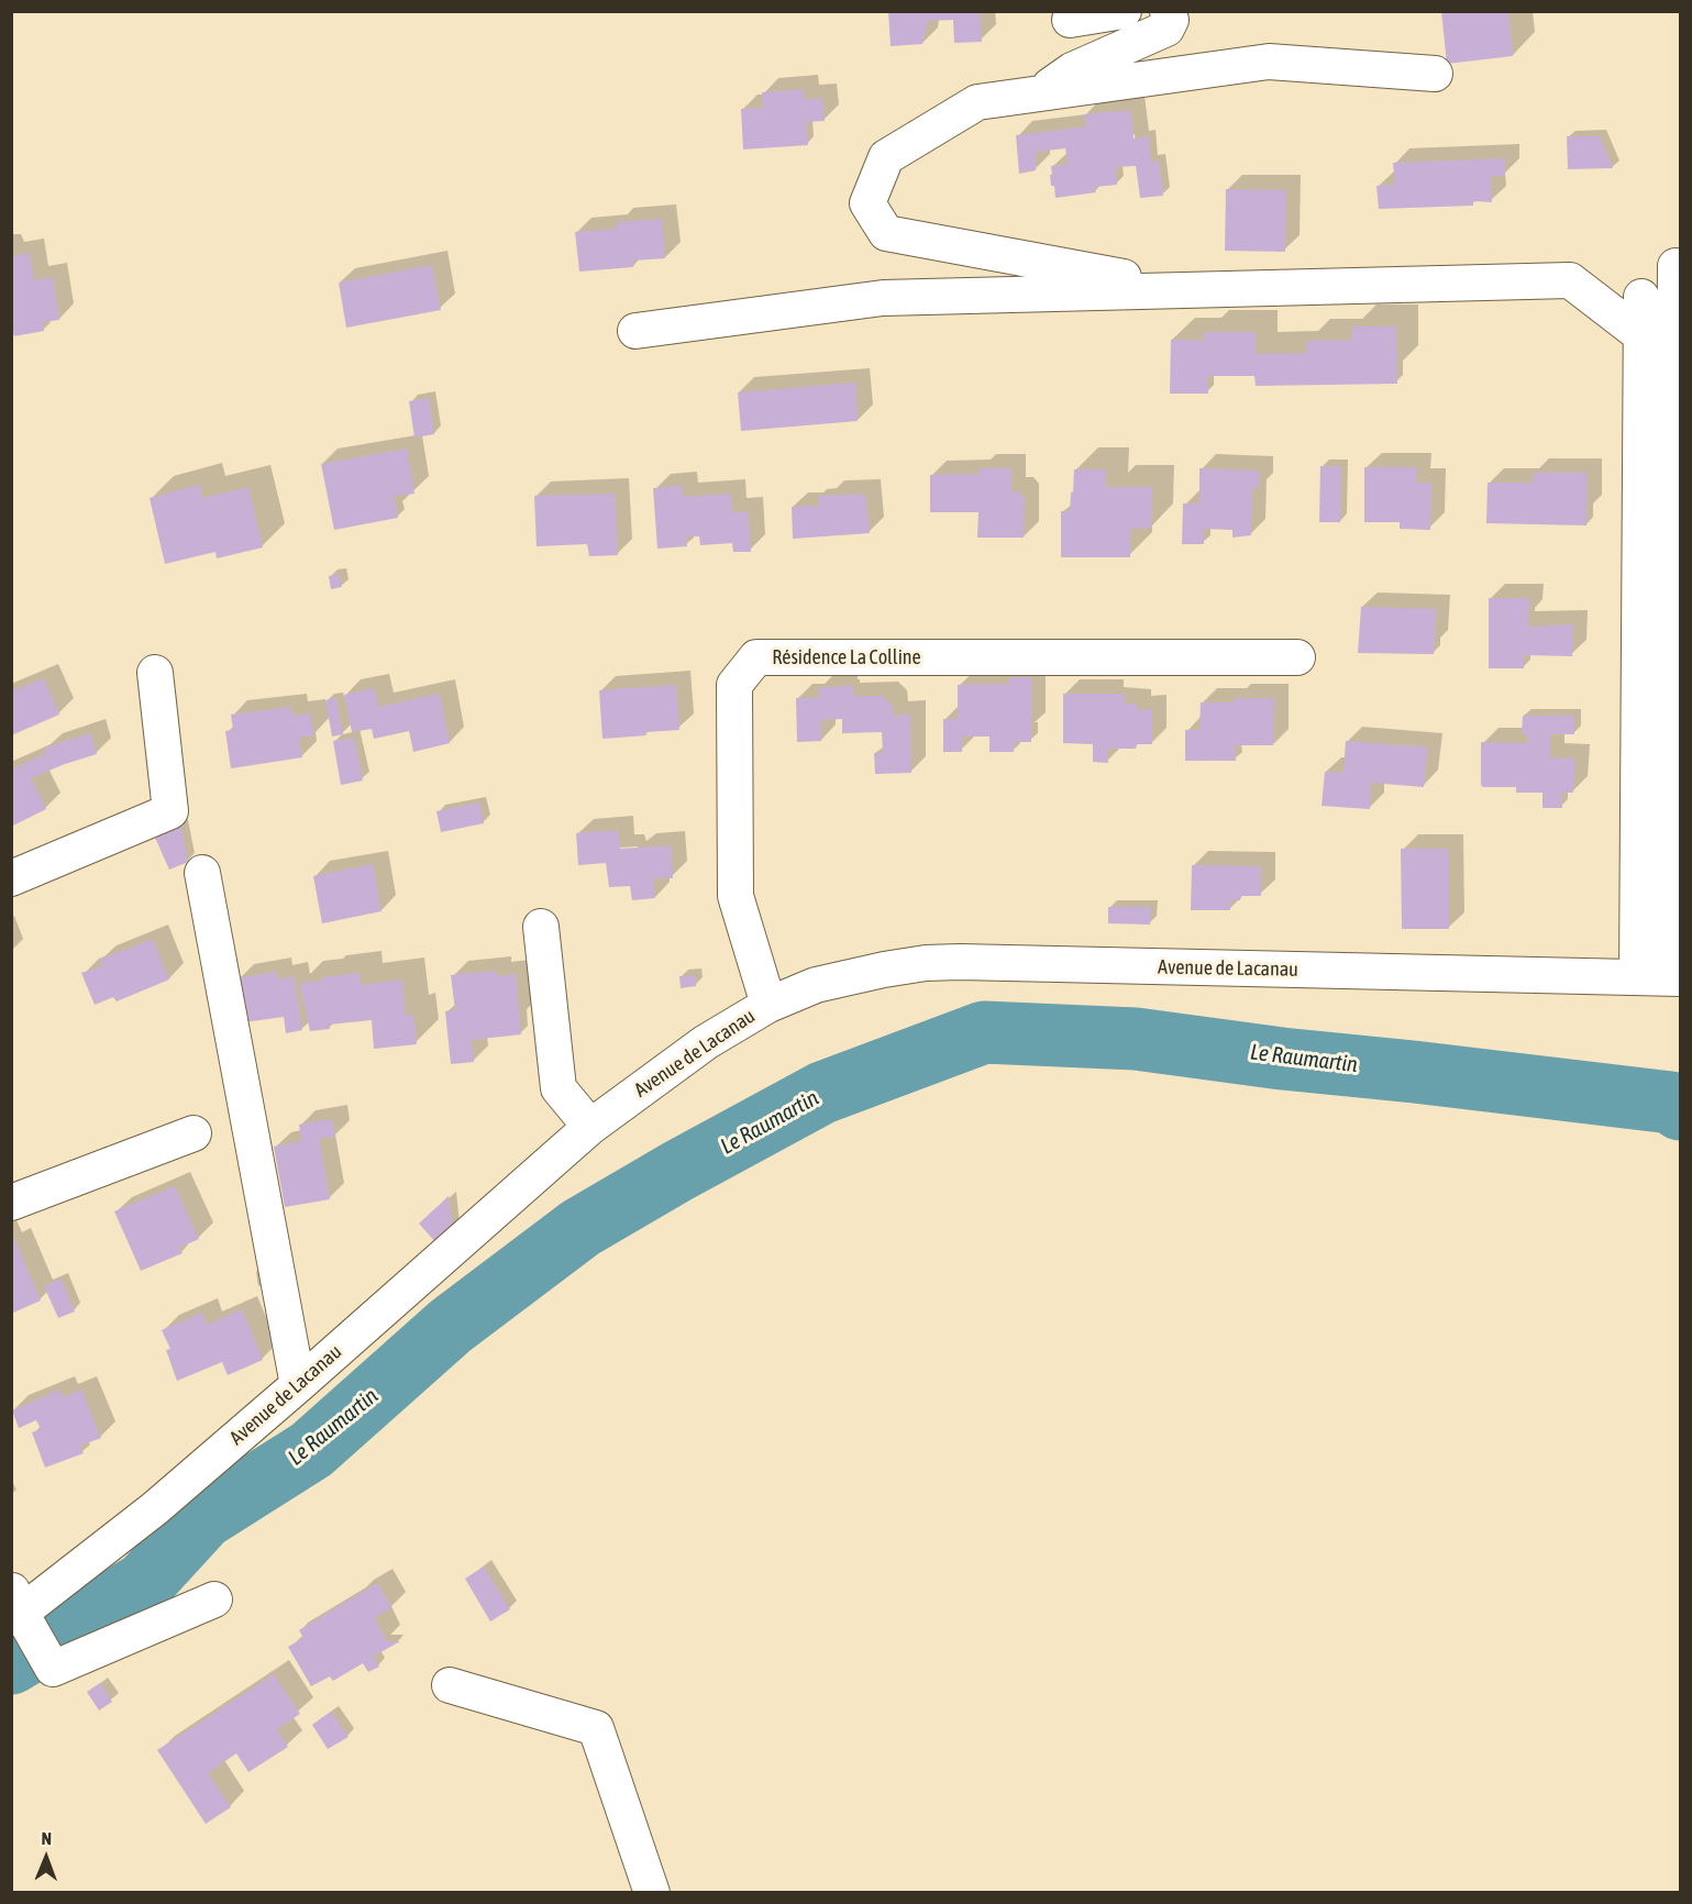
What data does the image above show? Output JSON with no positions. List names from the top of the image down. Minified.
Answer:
{"streets":{"street":["Résidence La Colline","Avenue de Lacanau"]},"crossings":[["Résidence La Colline","Avenue de Lacanau"]],"water":["Le Raumartin"],"north":"top"}
